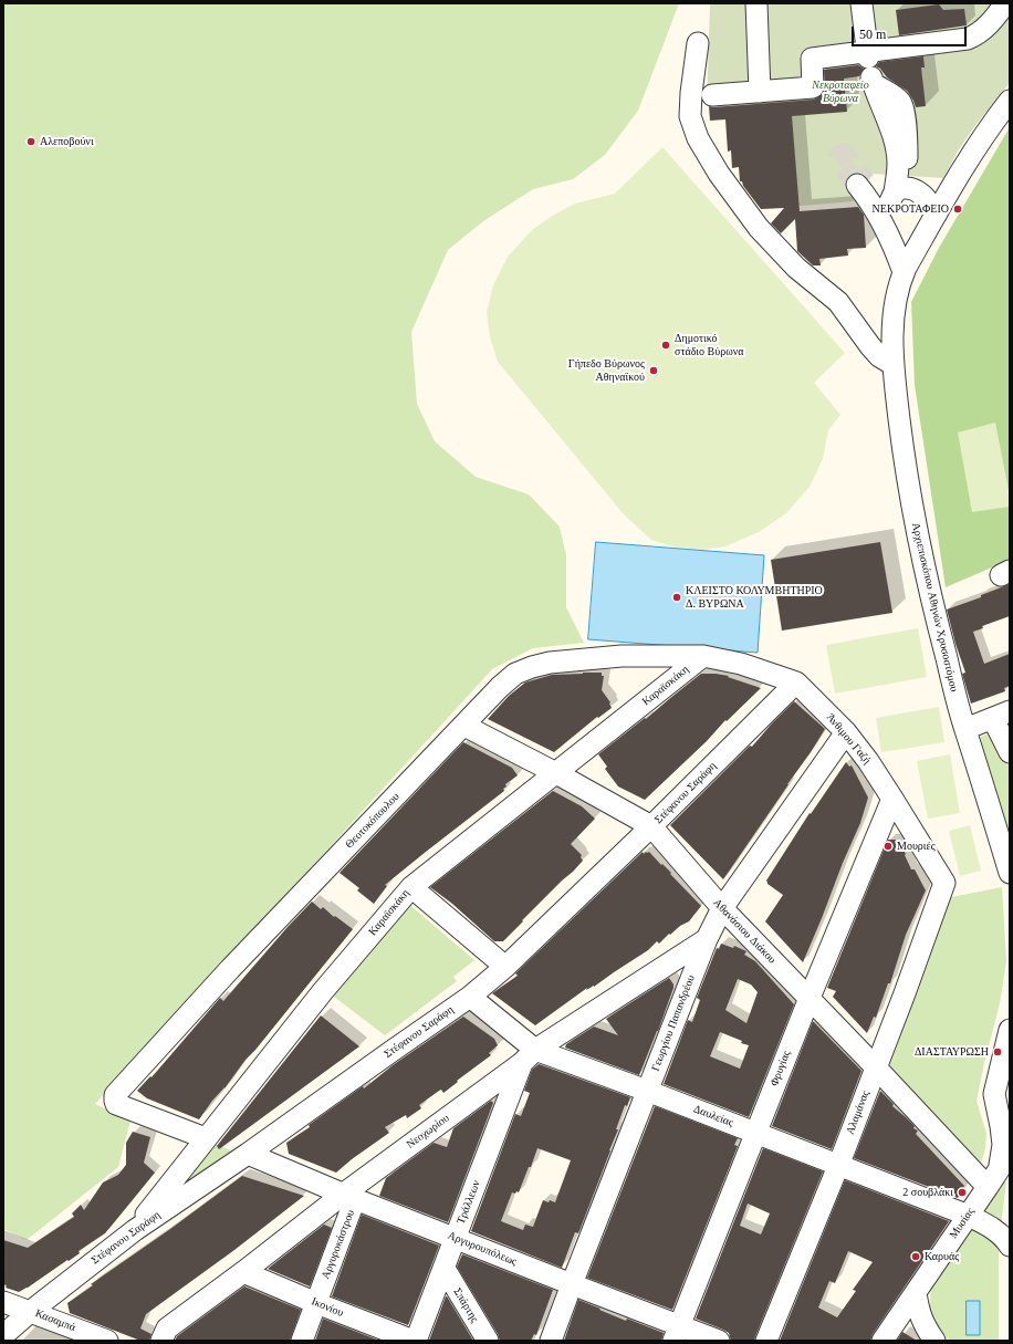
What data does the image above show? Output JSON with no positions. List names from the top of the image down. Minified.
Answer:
{"streets":{"street":["Αρχιεπισκόπου Αθηνών Χρυσοστόμου","Καραϊσκάκη","Άνθιμου Γαζή","Στέφανου Σαράφη","Θεοτοκόπουλου","Αθανάσιου Διάκου","Γεωργίου Παπανδρέου","Φρυγίας","Αλαμάνας","Δαυλείας","Νεοχωρίου","Τράλλεων","Μυσίας","Αργυροκάστρου","Αργυρουπόλεως","Σπάρτης","Ικονίου","Κασαμπά"]},"crossings":[["Καραϊσκάκη","Άνθιμου Γαζή"],["Καραϊσκάκη","Στέφανου Σαράφη"],["Καραϊσκάκη","Θεοτοκόπουλου"],["Καραϊσκάκη","Αθανάσιου Διάκου"],["Άνθιμου Γαζή","Στέφανου Σαράφη"],["Άνθιμου Γαζή","Θεοτοκόπουλου"],["Άνθιμου Γαζή","Γεωργίου Παπανδρέου"],["Άνθιμου Γαζή","Φρυγίας"],["Άνθιμου Γαζή","Αλαμάνας"],["Στέφανου Σαράφη","Αθανάσιου Διάκου"],["Στέφανου Σαράφη","Δαυλείας"],["Στέφανου Σαράφη","Αργυρουπόλεως"],["Στέφανου Σαράφη","Κασαμπά"],["Θεοτοκόπουλου","Αθανάσιου Διάκου"],["Αθανάσιου Διάκου","Γεωργίου Παπανδρέου"],["Αθανάσιου Διάκου","Φρυγίας"],["Αθανάσιου Διάκου","Αλαμάνας"],["Αθανάσιου Διάκου","Μυσίας"],["Γεωργίου Παπανδρέου","Δαυλείας"],["Γεωργίου Παπανδρέου","Νεοχωρίου"],["Γεωργίου Παπανδρέου","Αργυρουπόλεως"],["Φρυγίας","Δαυλείας"],["Φρυγίας","Αργυρουπόλεως"],["Αλαμάνας","Δαυλείας"],["Δαυλείας","Νεοχωρίου"],["Δαυλείας","Τράλλεων"],["Δαυλείας","Μυσίας"],["Νεοχωρίου","Τράλλεων"],["Νεοχωρίου","Αργυροκάστρου"],["Νεοχωρίου","Αργυρουπόλεως"],["Νεοχωρίου","Ικονίου"],["Τράλλεων","Αργυρουπόλεως"],["Τράλλεων","Σπάρτης"],["Τράλλεων","Ικονίου"],["Αργυροκάστρου","Αργυρουπόλεως"],["Αργυροκάστρου","Ικονίου"]],"parks":["Νεκροταφείο Βύρωνα"],"places":["Αλεποβούνι","ΝΕΚΡΟΤΑΦΕΙΟ","Δημοτικό στάδιο Βύρωνα","Γήπεδο Βύρωνος Αθηναϊκού","ΚΛΕΙΣΤΟ ΚΟΛΥΜΒΗΤΗΡΙΟ Δ. ΒΥΡΩΝΑ","Μουριές","ΔΙΑΣΤΑΥΡΩΣΗ","2 σουβλάκι","Καρυάς"],"scale_bar":"50 m"}
